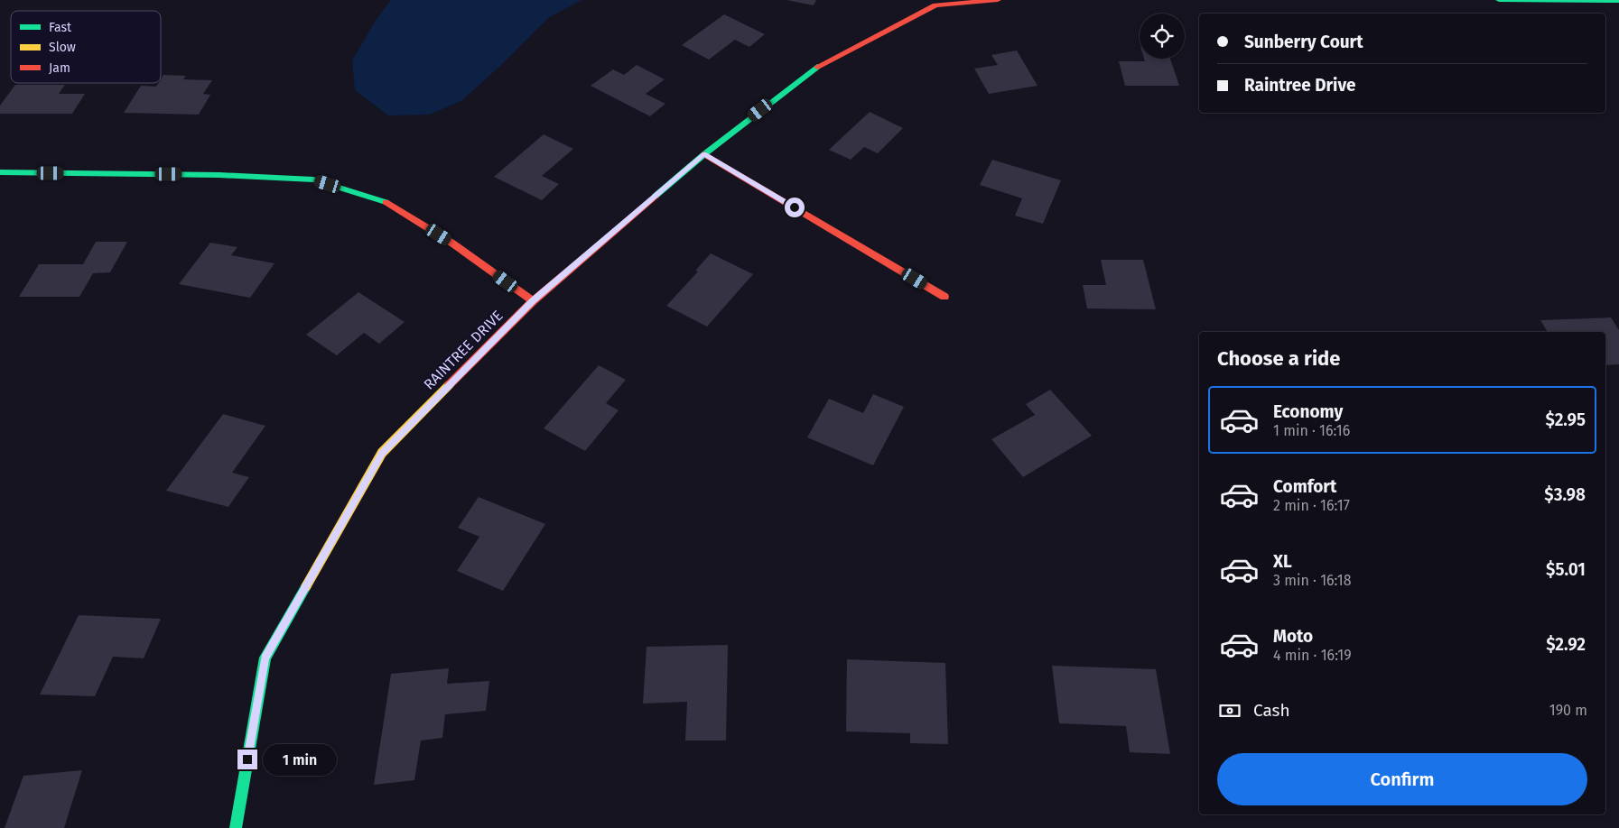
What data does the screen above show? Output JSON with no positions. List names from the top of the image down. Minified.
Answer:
{"streets":{"street":["RAINTREE DRIVE"]},"legend":["Fast","Slow","Jam"],"page":{"banner":["Sunberry Court","Raintree Drive"],"heading":"Choose a ride","list":[{"name":"Economy","note":"1 min · 16:16","value":"$2.95"},{"name":"Comfort","note":"2 min · 16:17","value":"$3.98"},{"name":"XL","note":"3 min · 16:18","value":"$5.01"},{"name":"Moto","note":"4 min · 16:19","value":"$2.92"}],"pay":["Cash","190 m"],"bubble":"1 min","buttons":"Confirm"}}
